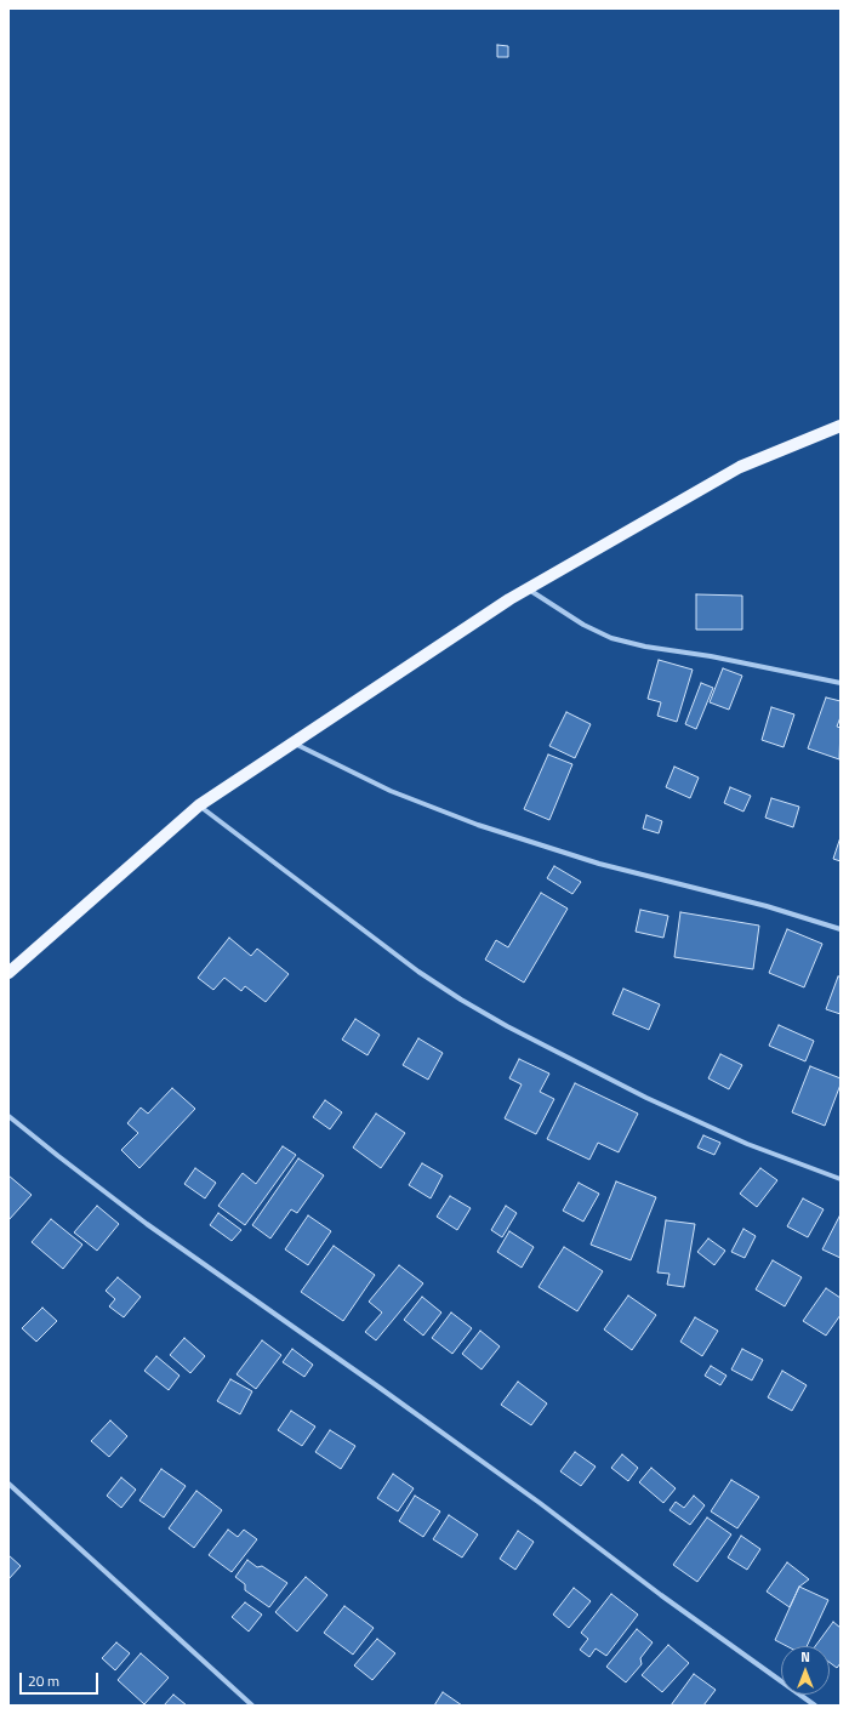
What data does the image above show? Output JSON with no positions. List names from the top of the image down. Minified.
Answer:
{"scale_bar":"20 m","north":"top"}
